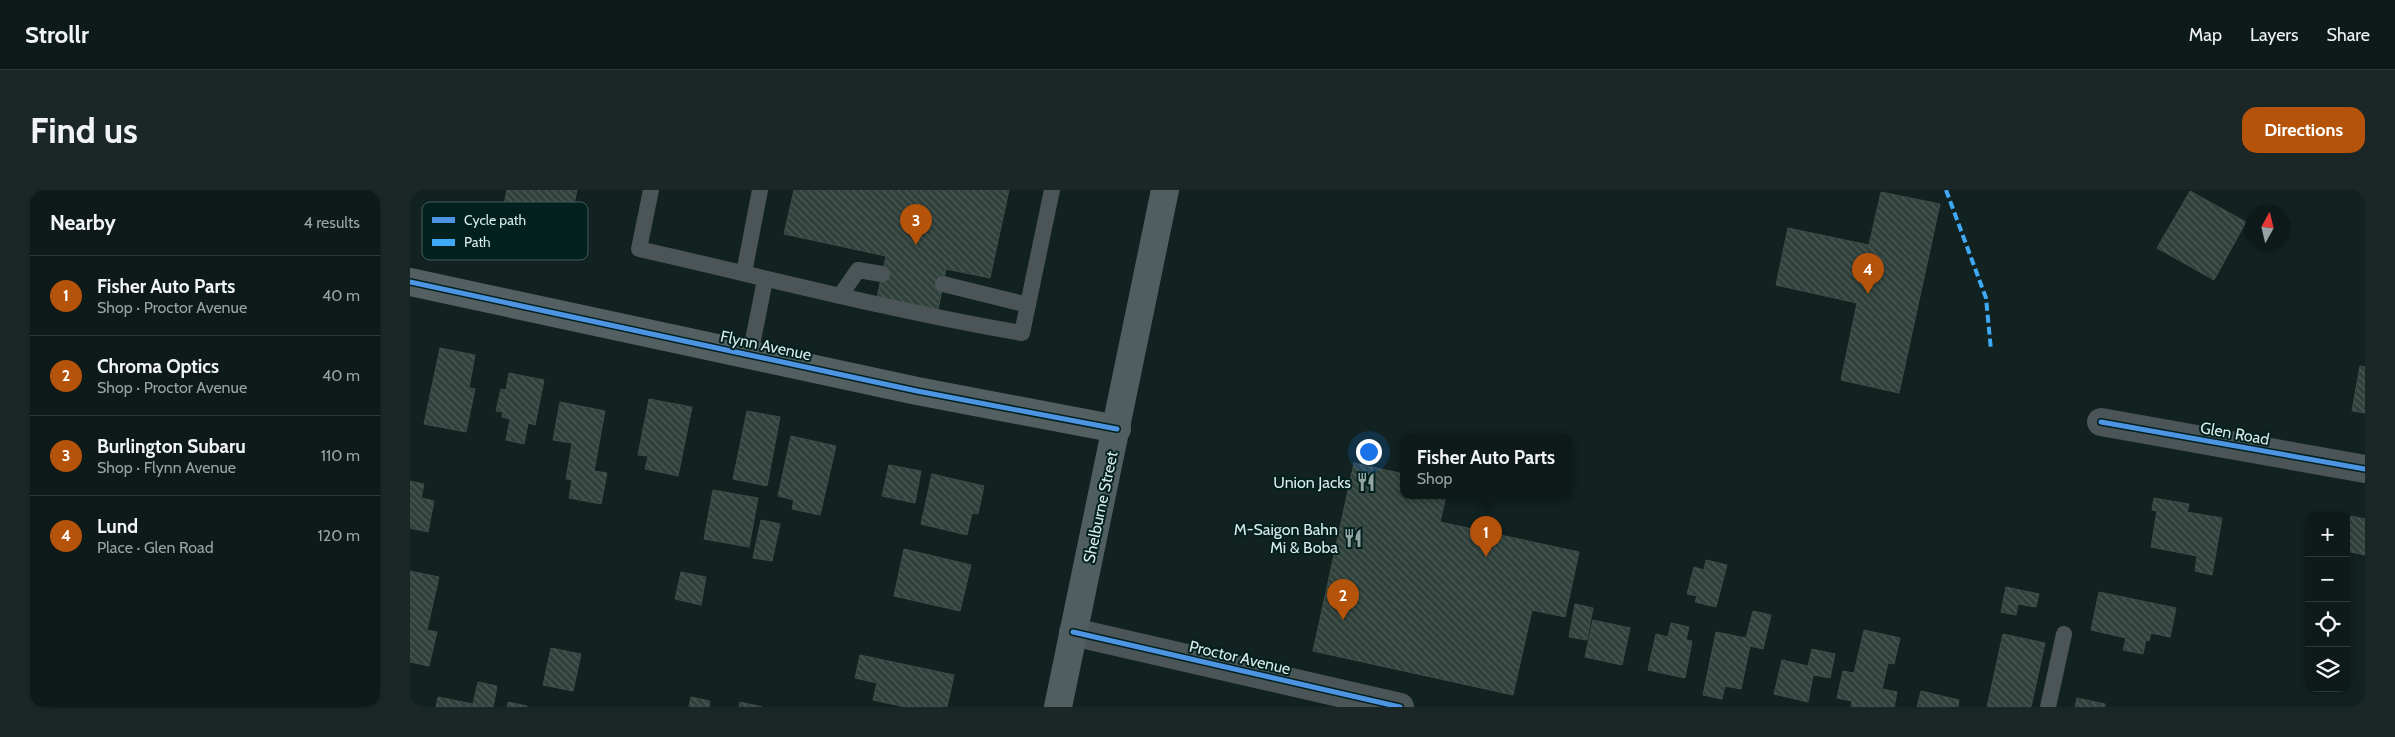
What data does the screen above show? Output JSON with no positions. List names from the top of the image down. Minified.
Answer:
{"streets":{"main road":["Shelburne Street"],"street":["Flynn Avenue","Glen Road","Proctor Avenue"]},"crossings":[["Flynn Avenue","Shelburne Street"],["Shelburne Street","Proctor Avenue"]],"places":{"restaurant":["Union Jacks","M-Saigon Bahn Mi & Boba"]},"legend":["Cycle path","Path"],"north":"top","page":{"header":"Strollr","nav":["Map","Layers","Share"],"buttons":"Directions","title":"Find us","heading":["Nearby","4 results"],"pins":["3","4","1","2"],"list":[{"mark":"1","name":"Fisher Auto Parts","note":"Shop · Proctor Avenue","value":"40 m"},{"mark":"2","name":"Chroma Optics","note":"Shop · Proctor Avenue","value":"40 m"},{"mark":"3","name":"Burlington Subaru","note":"Shop · Flynn Avenue","value":"110 m"},{"mark":"4","name":"Lund","note":"Place · Glen Road","value":"120 m"}],"popup":["Fisher Auto Parts","Shop"],"map_buttons":["+","−"]}}
